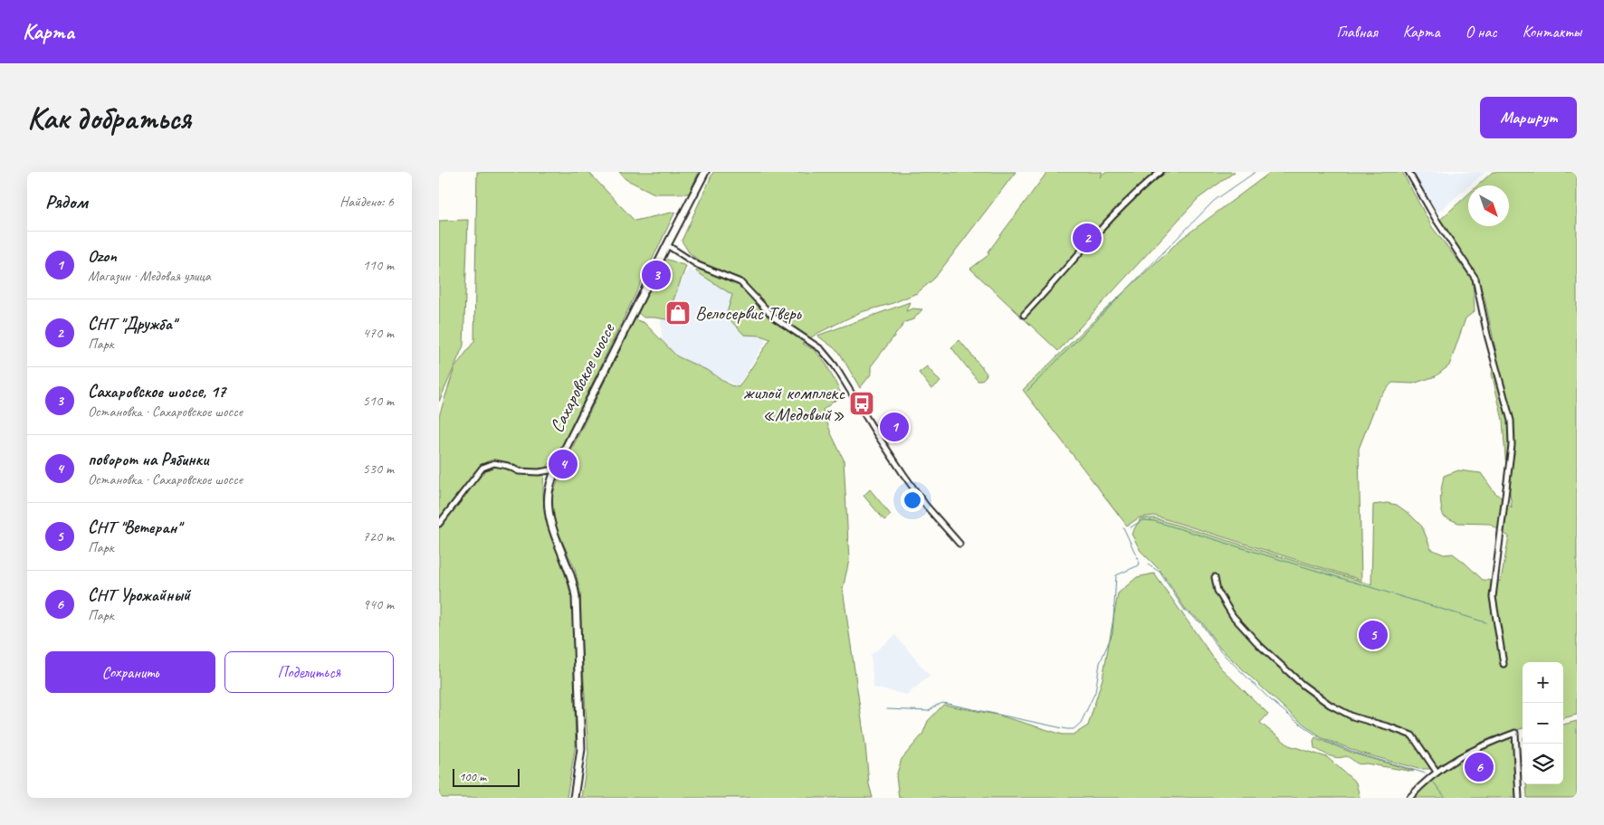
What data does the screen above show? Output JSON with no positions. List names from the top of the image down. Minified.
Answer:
{"streets":{"main road":["Сахаровское шоссе"]},"places":{"shop":["Велосервис Тверь"],"bus stop":["жилой комплекс «Медовый»"]},"scale_bar":"100 m","north":"bottom right","page":{"header":"Карта","nav":["Главная","Карта","О нас","Контакты"],"buttons":["Маршрут",["Сохранить","Поделиться"]],"title":"Как добраться","heading":["Рядом","Найдено: 6"],"pins":["2","3","1","4","5","6"],"list":[{"mark":"1","name":"Ozon","note":"Магазин · Медовая улица","value":"110 m"},{"mark":"2","name":"СНТ \"Дружба\"","note":"Парк","value":"470 m"},{"mark":"3","name":"Сахаровское шоссе, 17","note":"Остановка · Сахаровское шоссе","value":"510 m"},{"mark":"4","name":"поворот на Рябинки","note":"Остановка · Сахаровское шоссе","value":"530 m"},{"mark":"5","name":"СНТ \"Ветеран\"","note":"Парк","value":"720 m"},{"mark":"6","name":"СНТ Урожайный","note":"Парк","value":"940 m"}],"map_buttons":["+","−"],"scale":"100 m"}}
